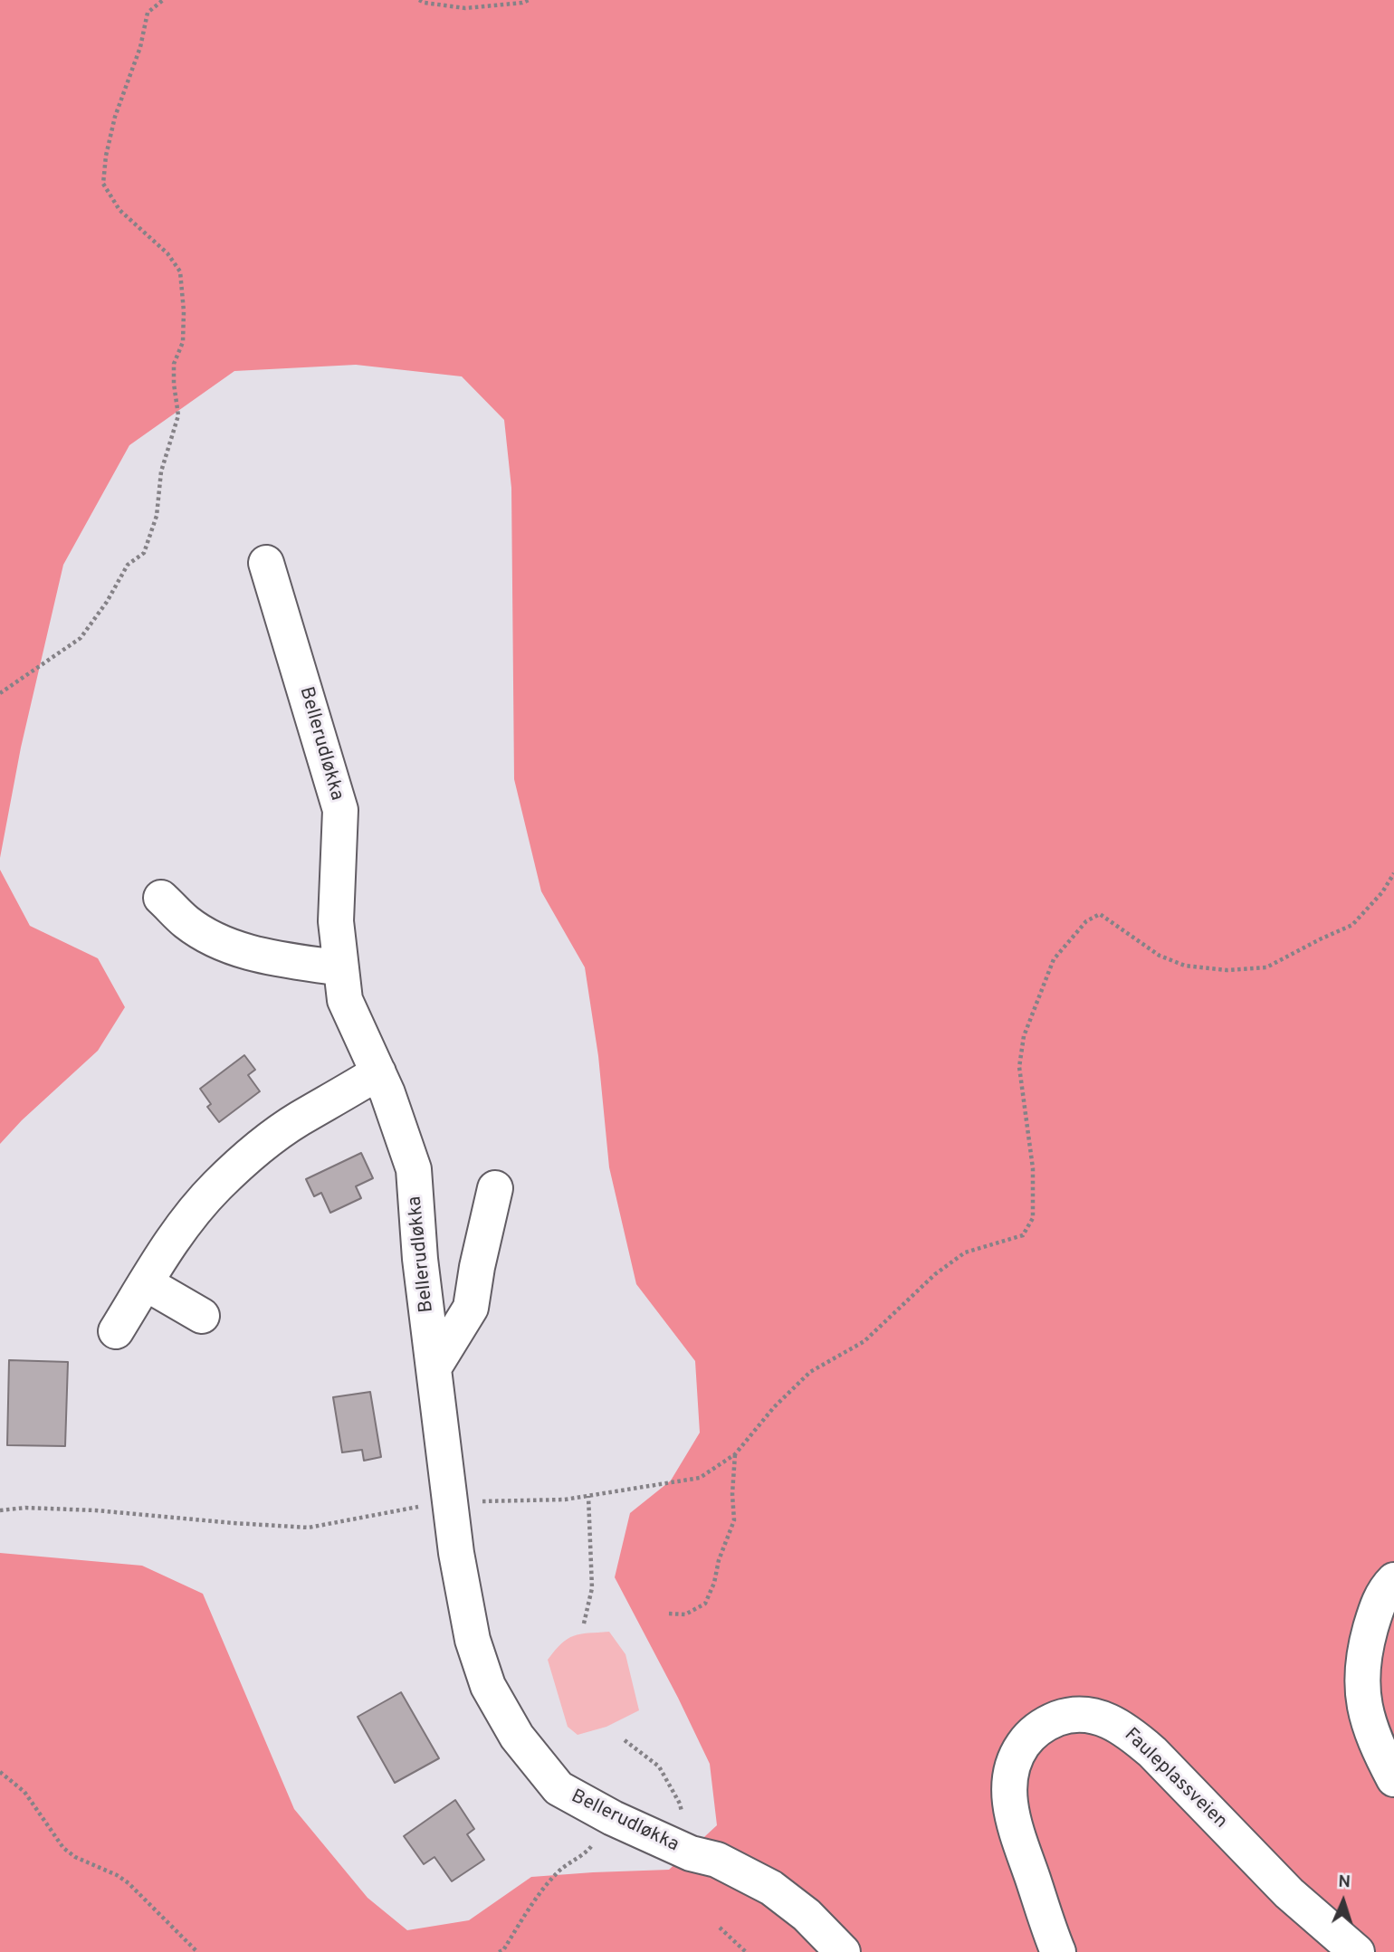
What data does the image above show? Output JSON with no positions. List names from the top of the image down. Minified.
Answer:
{"streets":{"street":["Bellerudløkka","Fauleplassveien"]},"north":"top"}
